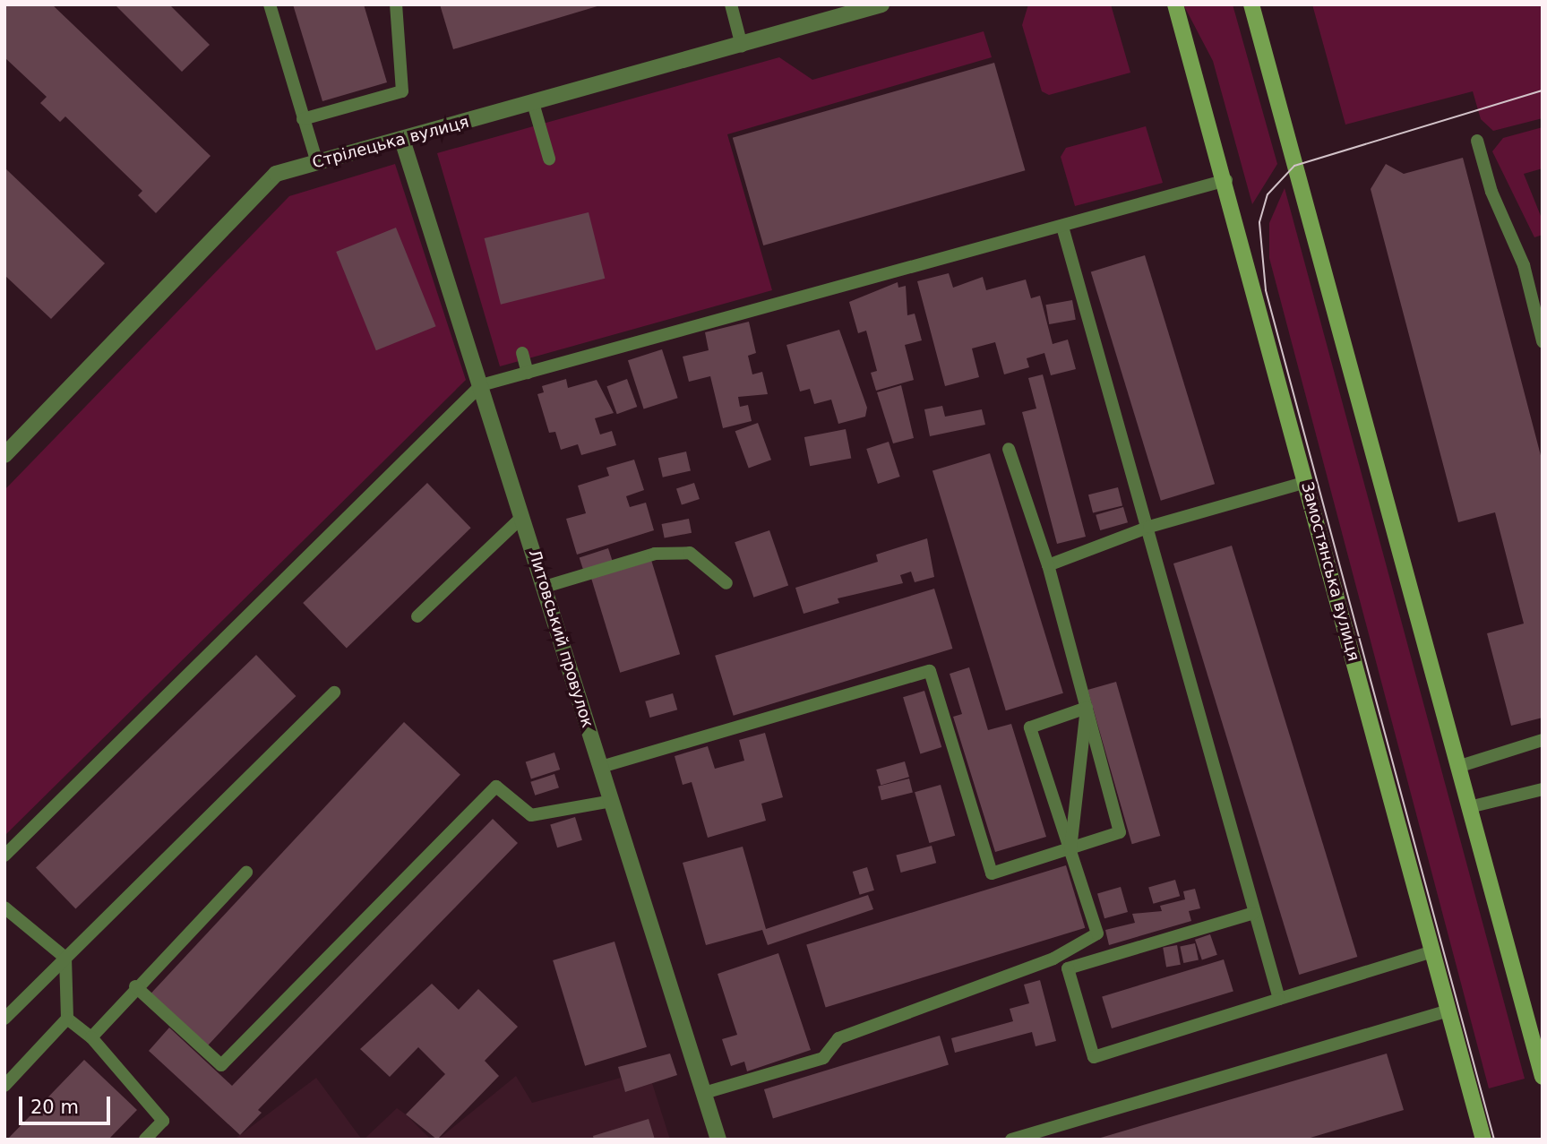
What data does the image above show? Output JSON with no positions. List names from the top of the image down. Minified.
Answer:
{"streets":{"main road":["Замостянська вулиця"],"street":["Стрілецька вулиця","Литовський провулок"]},"crossings":[["Стрілецька вулиця","Литовський провулок"]],"scale_bar":"20 m"}
